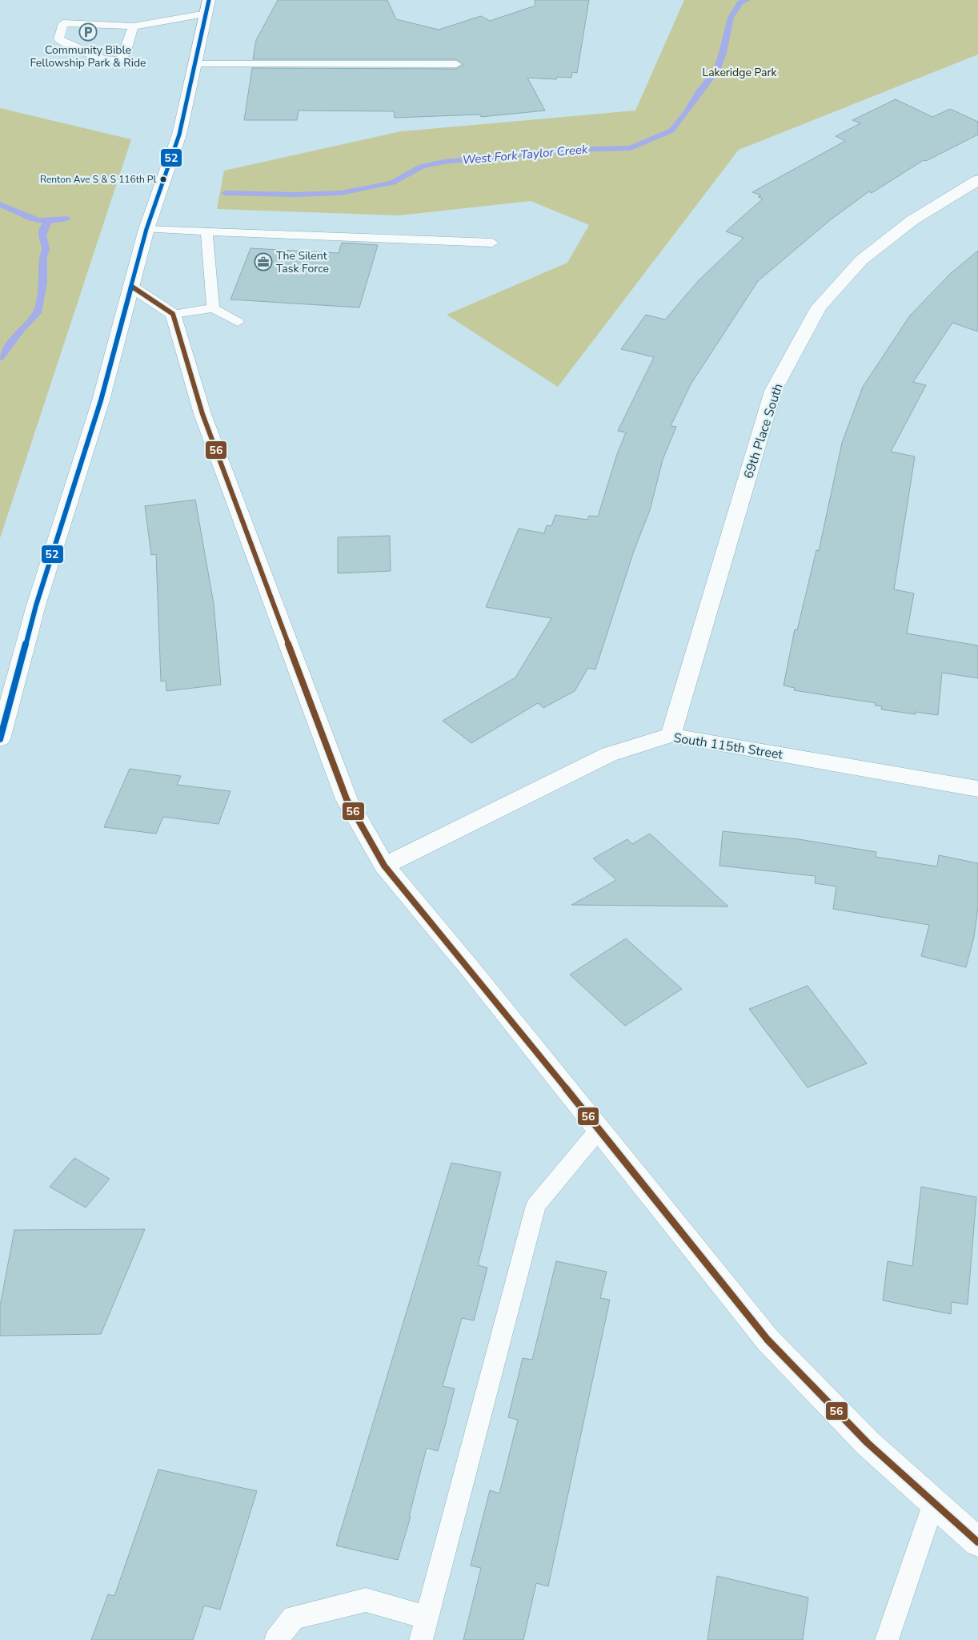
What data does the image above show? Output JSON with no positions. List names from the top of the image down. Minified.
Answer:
{"streets":{"street":["69th Place South","South 115th Street"]},"crossings":[["69th Place South","South 115th Street"]],"water":["West Fork Taylor Creek"],"parks":["Lakeridge Park"],"places":{"parking":["Community Bible Fellowship Park & Ride"],"other":["Renton Ave S & S 116th Pl"],"office":["The Silent Task Force"]},"lines":["transit line 52","transit line 56"]}
